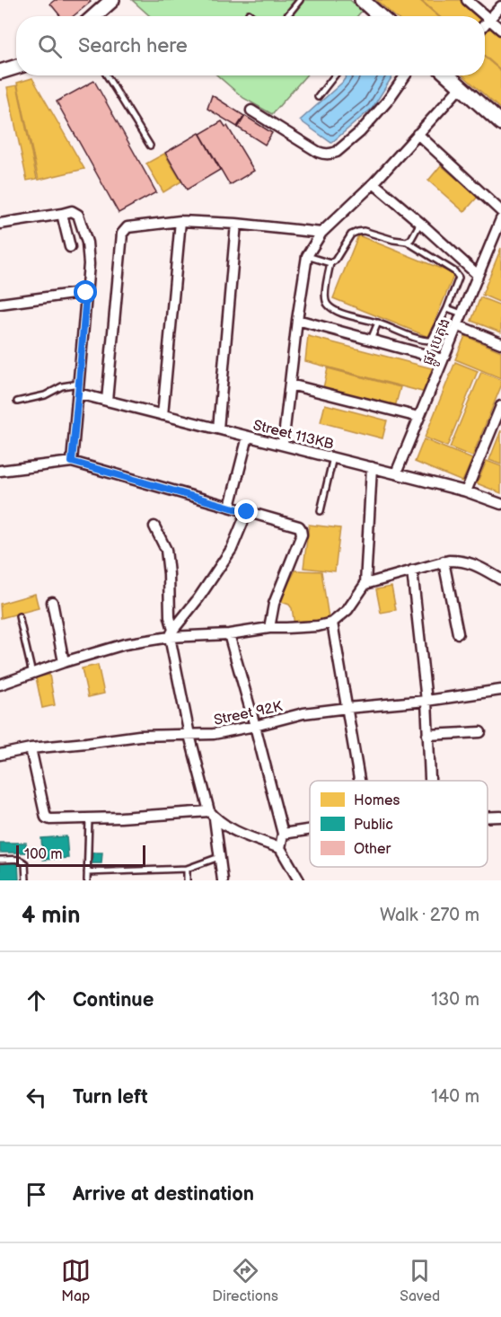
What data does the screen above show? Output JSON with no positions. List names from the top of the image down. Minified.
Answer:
{"streets":{"street":["ផ្លូវ បេតុង","Street 113KB","Street 92K"]},"crossings":[["ផ្លូវ បេតុង","Street 113KB"]],"legend":["Homes","Public","Other"],"scale_bar":"100 m","page":{"search":"Search here","scale":"100 m","heading":["4 min","Walk · 270 m"],"list":[["Continue","130 m"],["Turn left","140 m"],"Arrive at destination"],"nav":["Map","Directions","Saved"]}}
